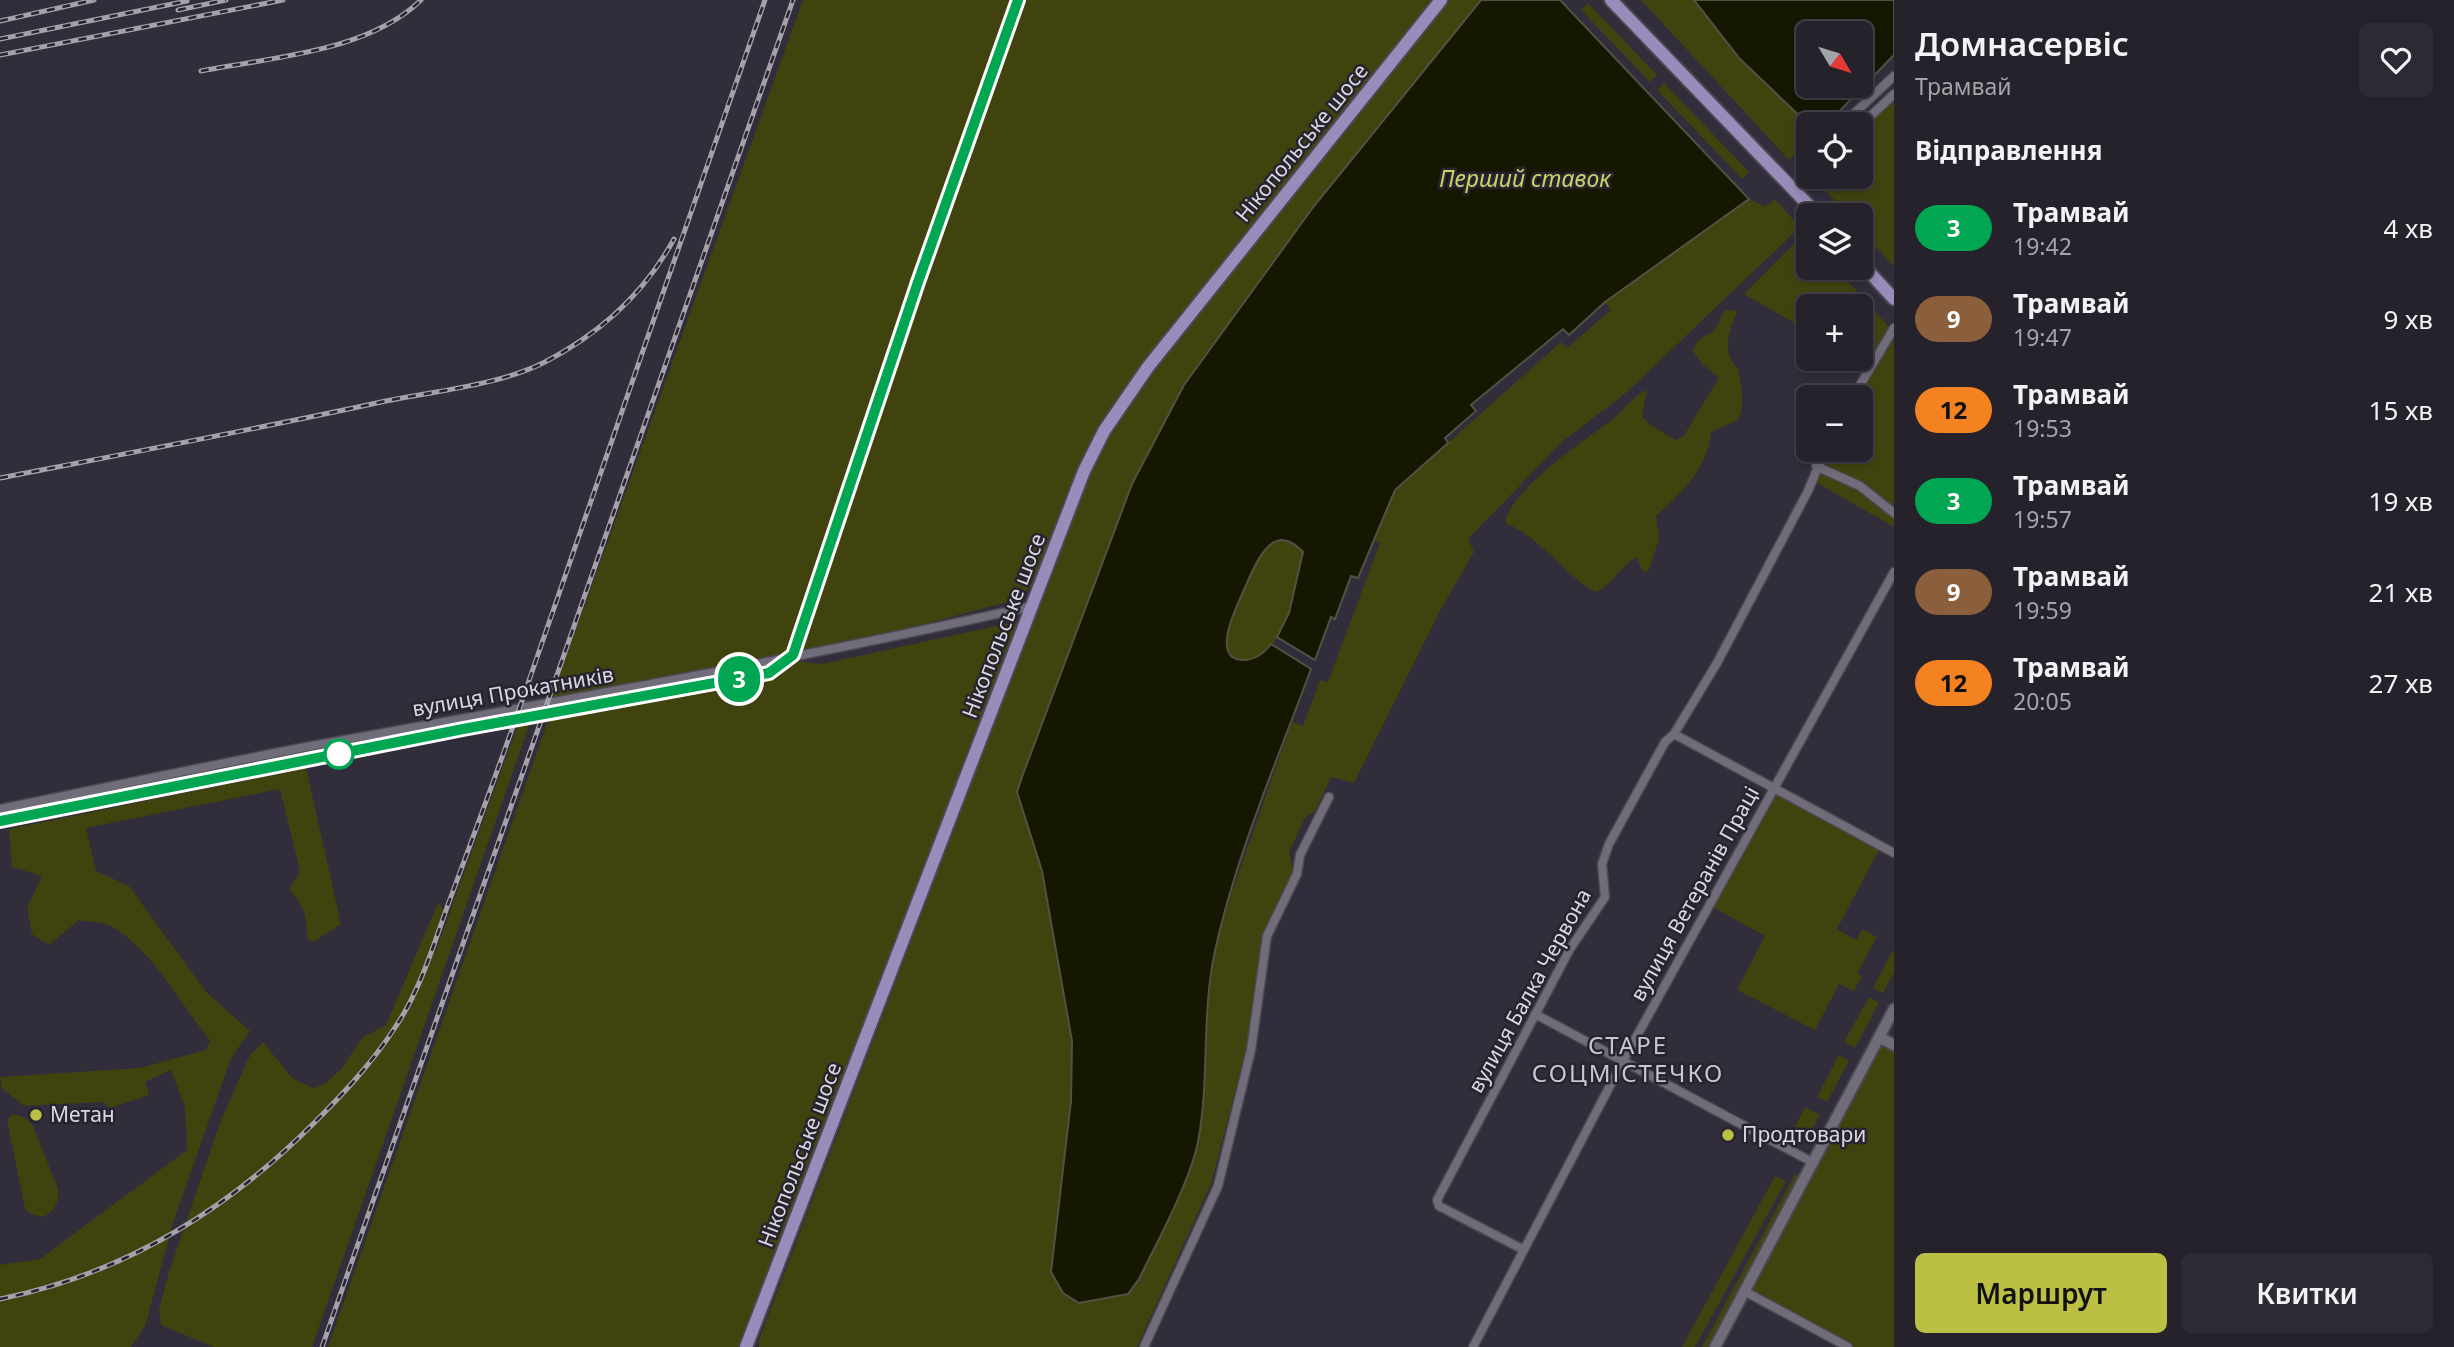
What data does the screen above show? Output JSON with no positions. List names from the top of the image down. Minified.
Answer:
{"streets":{"main road":["Нікопольське шосе"],"street":["вулиця Прокатників","вулиця Ветеранів Праці","вулиця Балка Червона"]},"crossings":[["Нікопольське шосе","вулиця Прокатників"],["вулиця Ветеранів Праці","вулиця Балка Червона"]],"districts":["СТАРЕ СОЦМІСТЕЧКО"],"water":["Перший ставок"],"places":["Метан","Продтовари"],"lines":["tram line 3"],"north":"bottom right","page":{"on_map":"3","heading":[["Домнасервіс","Трамвай"],"Відправлення"],"map_buttons":["+","−"],"list":[{"mark":"3","name":"Трамвай","note":"19:42","value":"4 хв"},{"mark":"9","name":"Трамвай","note":"19:47","value":"9 хв"},{"mark":"12","name":"Трамвай","note":"19:53","value":"15 хв"},{"mark":"3","name":"Трамвай","note":"19:57","value":"19 хв"},{"mark":"9","name":"Трамвай","note":"19:59","value":"21 хв"},{"mark":"12","name":"Трамвай","note":"20:05","value":"27 хв"}],"buttons":["Маршрут","Квитки"]}}
